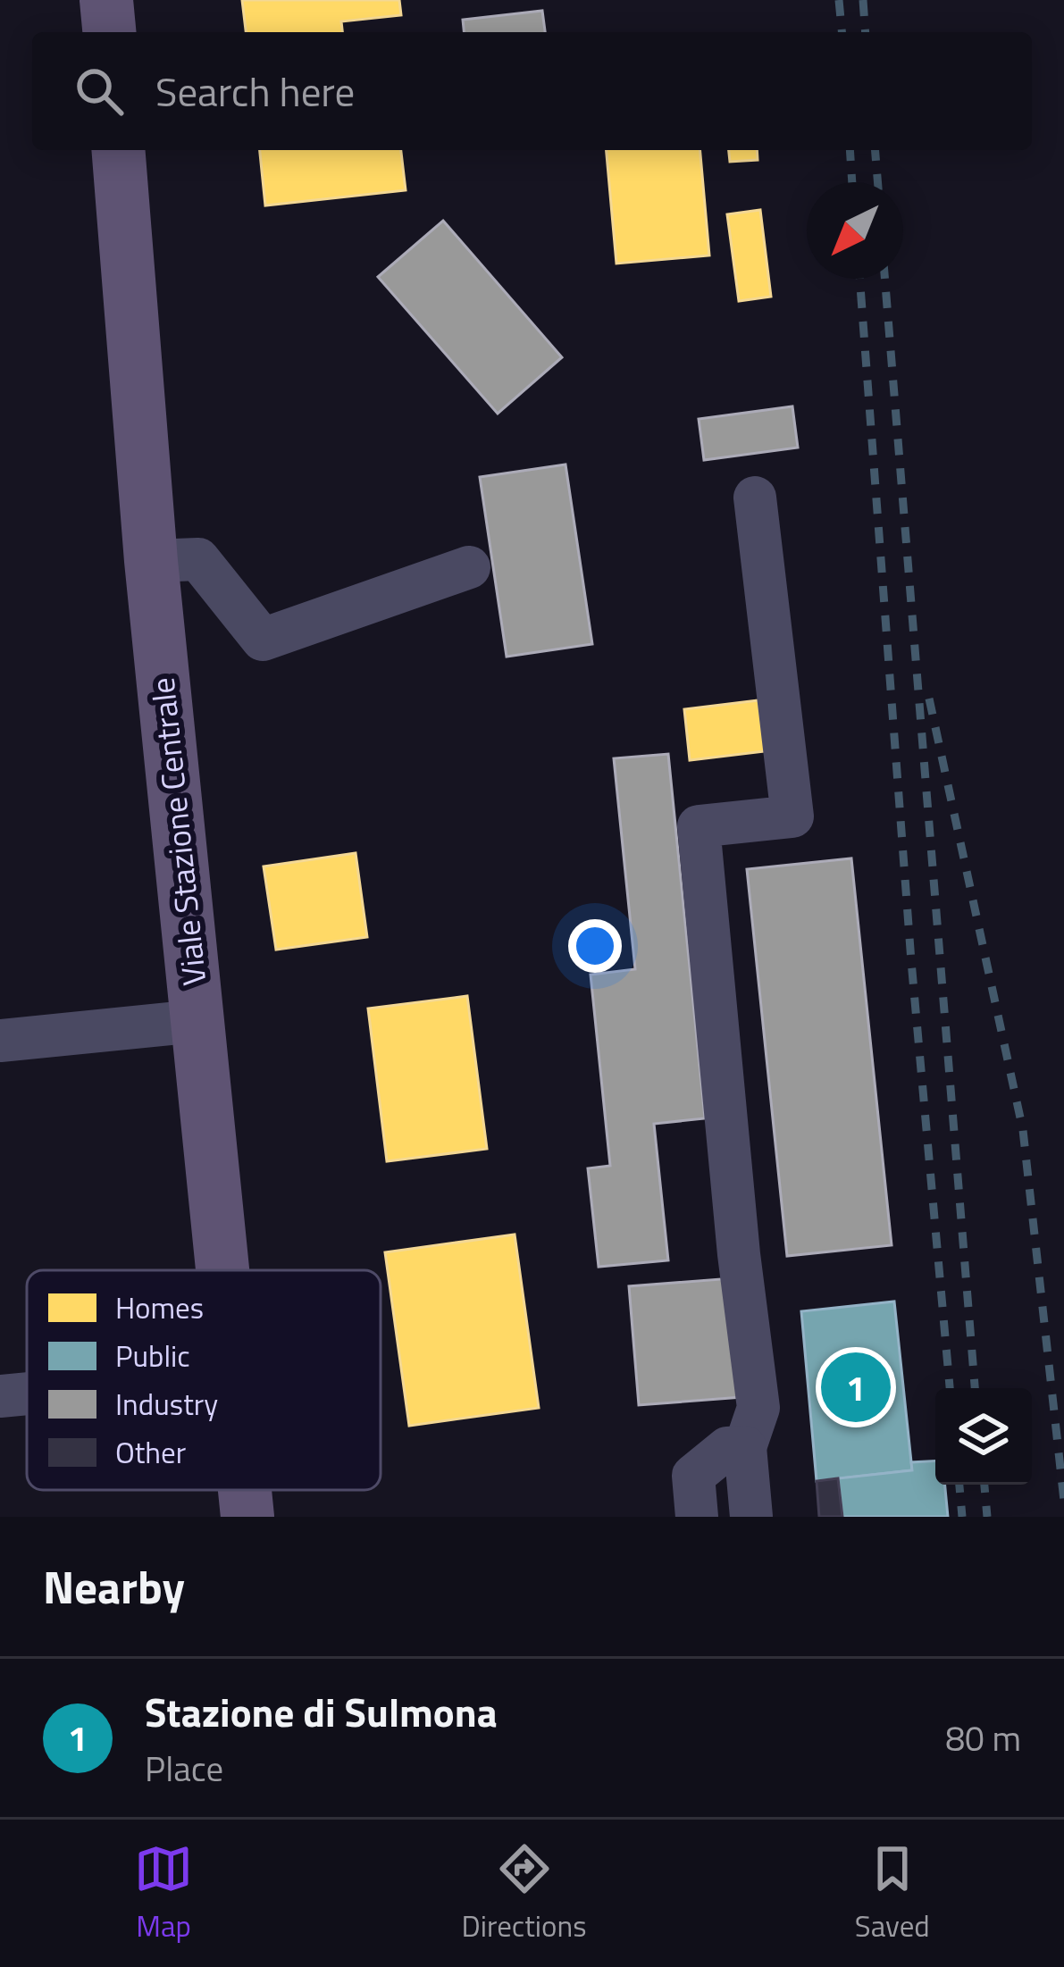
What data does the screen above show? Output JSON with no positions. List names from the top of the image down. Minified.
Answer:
{"streets":{"main road":["Viale Stazione Centrale"]},"legend":["Homes","Public","Industry","Other"],"north":"bottom left","page":{"search":"Search here","pins":"1","heading":"Nearby","list":[{"mark":"1","name":"Stazione di Sulmona","note":"Place","value":"80 m"}],"nav":["Map","Directions","Saved"]}}
